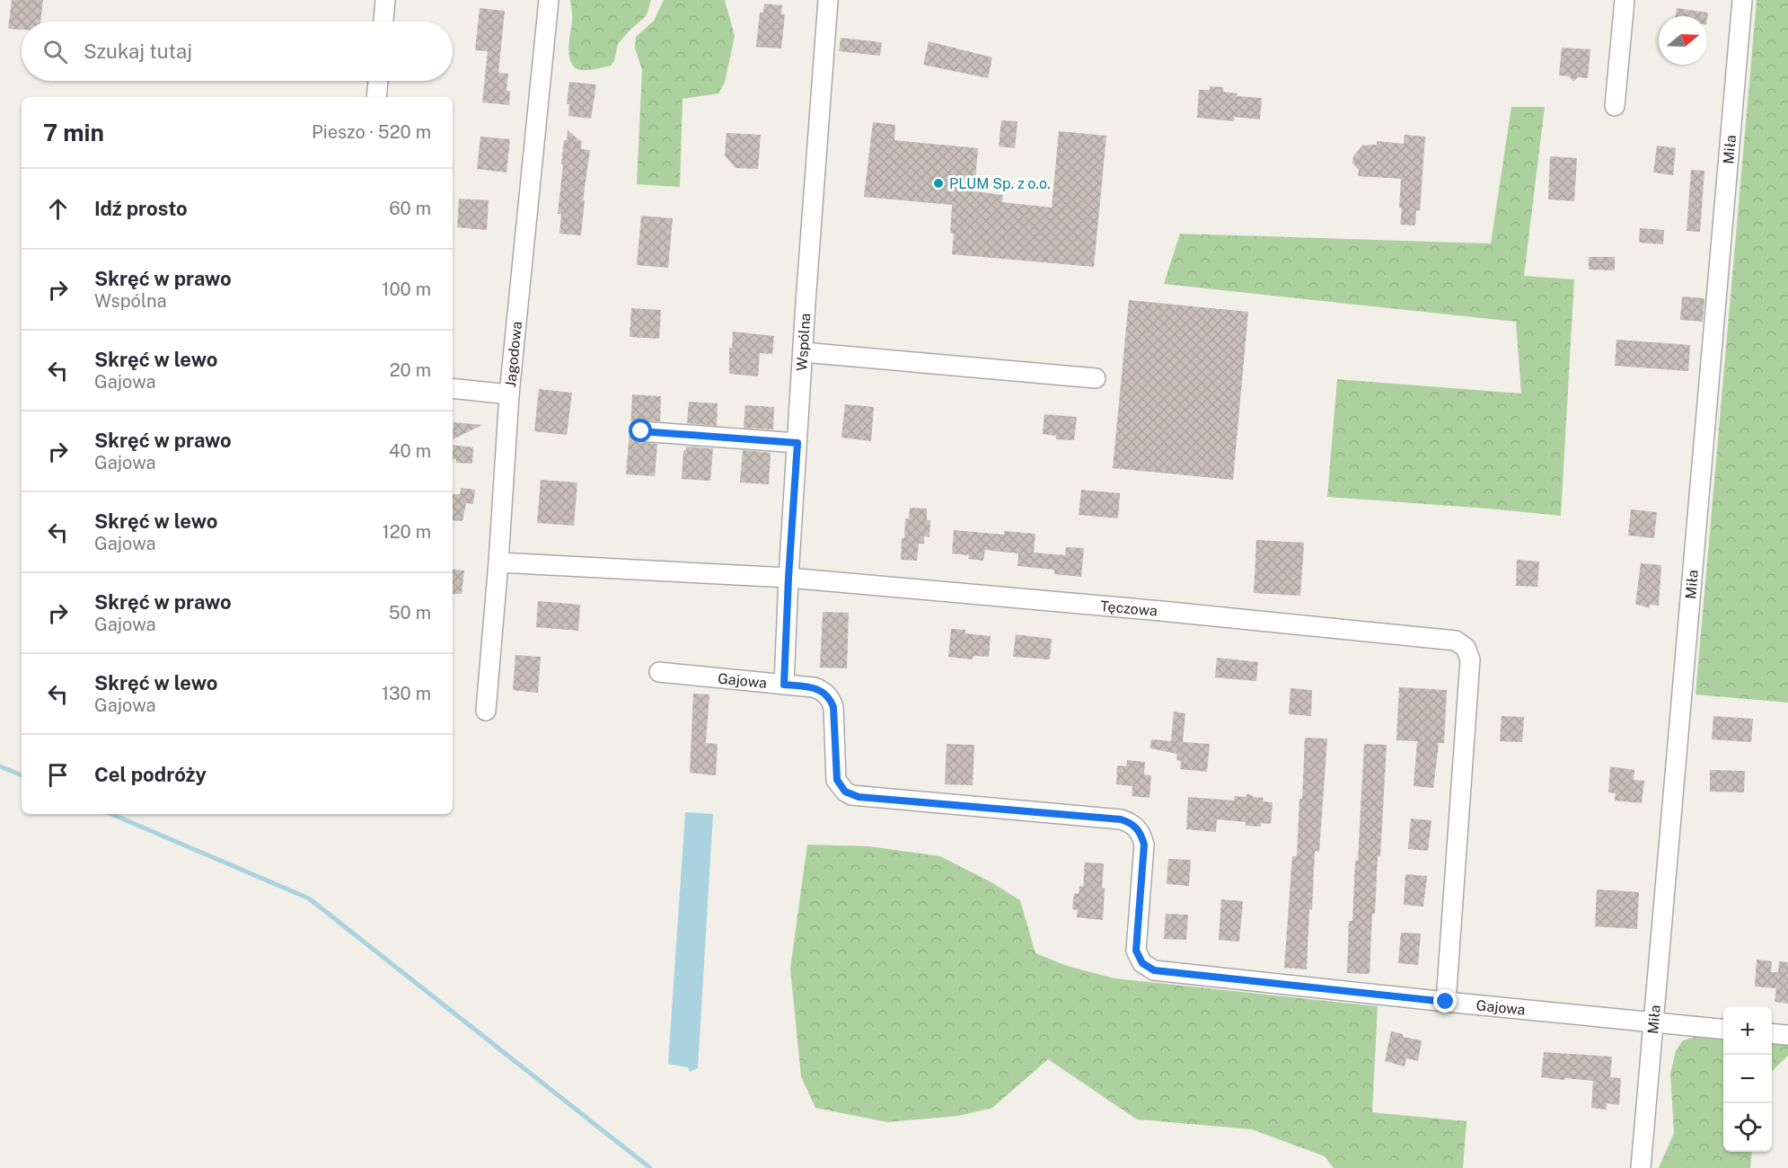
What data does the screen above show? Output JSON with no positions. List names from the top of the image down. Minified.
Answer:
{"streets":{"street":["Miła","Wspólna","Jagodowa","Tęczowa","Gajowa"]},"crossings":[["Miła","Gajowa"],["Wspólna","Tęczowa"],["Wspólna","Gajowa"],["Jagodowa","Tęczowa"],["Tęczowa","Gajowa"]],"places":["PLUM Sp. z o.o."],"north":"right","page":{"search":"Szukaj tutaj","heading":["7 min","Pieszo · 520 m"],"list":[["Idź prosto","60 m"],["Skręć w prawo","Wspólna","100 m"],["Skręć w lewo","Gajowa","20 m"],["Skręć w prawo","Gajowa","40 m"],["Skręć w lewo","Gajowa","120 m"],["Skręć w prawo","Gajowa","50 m"],["Skręć w lewo","Gajowa","130 m"],"Cel podróży"],"map_buttons":["+","−"]}}
